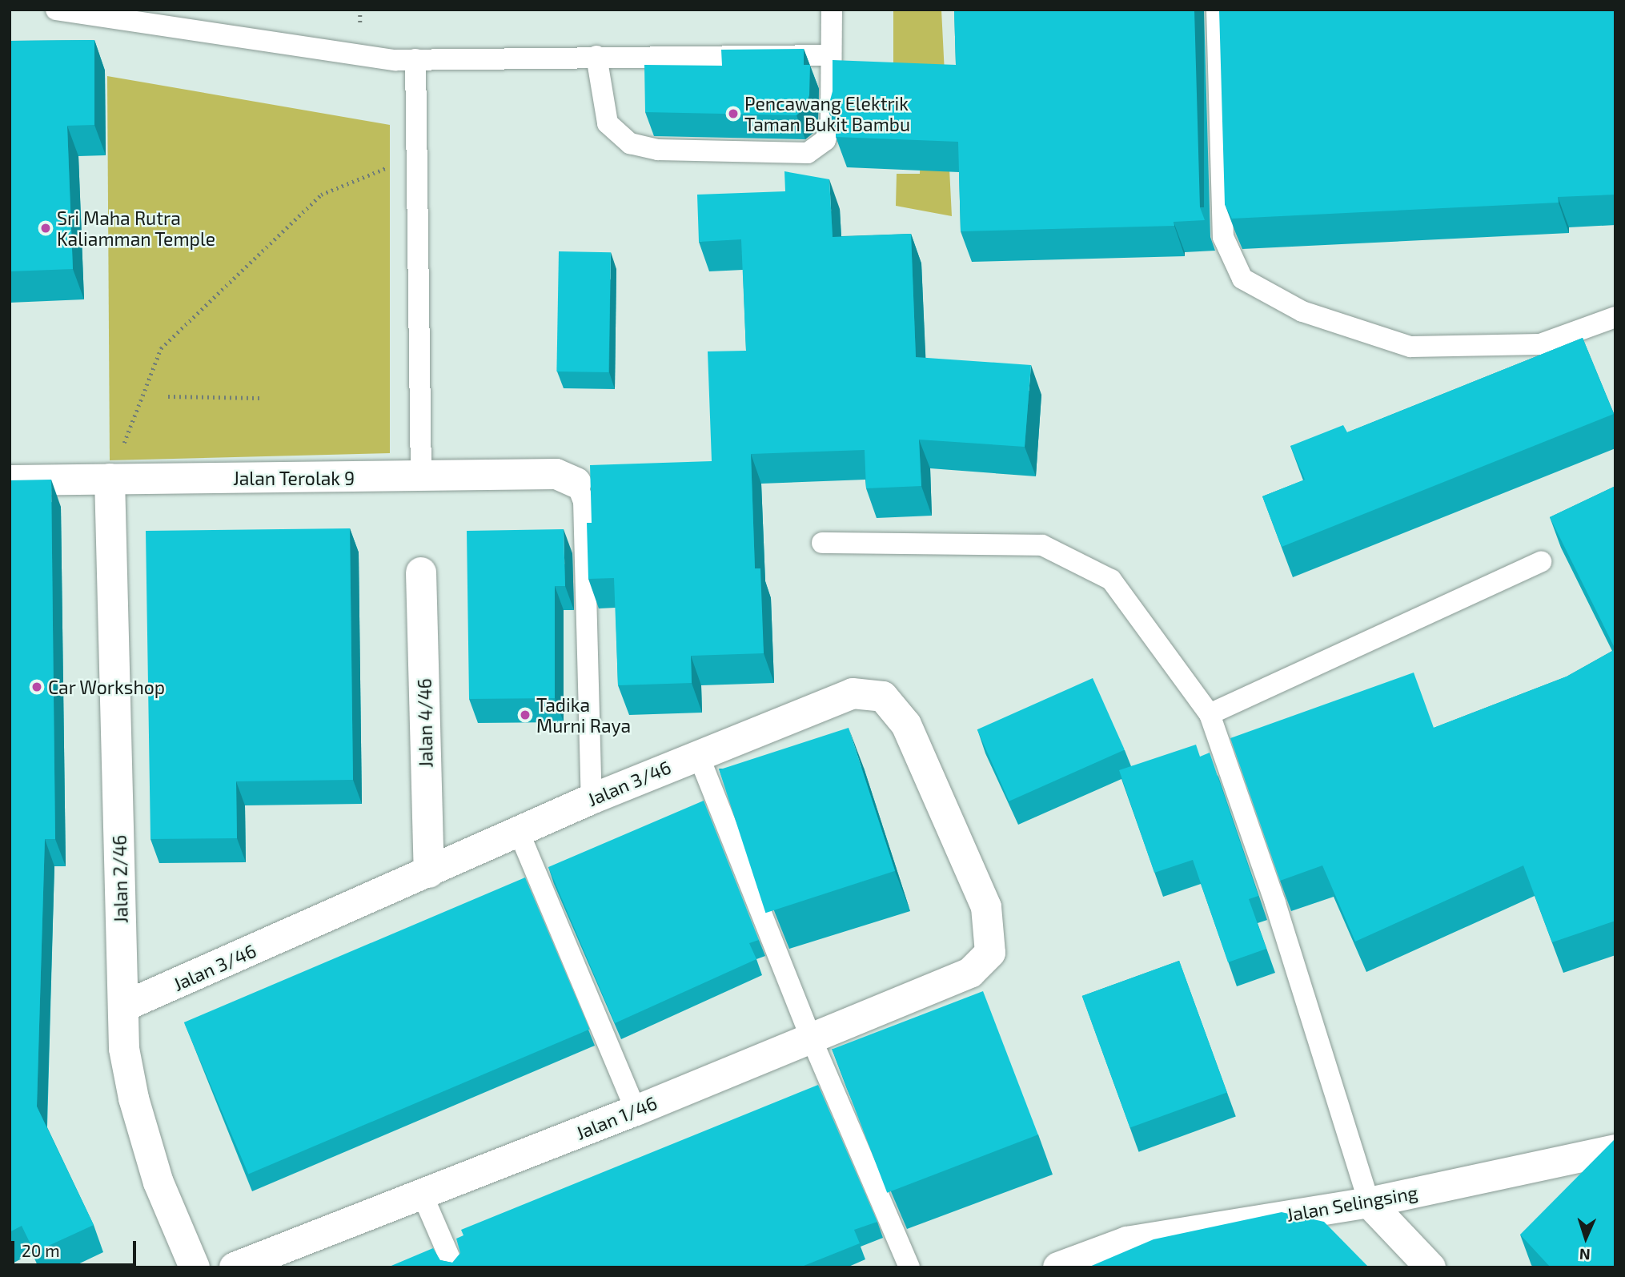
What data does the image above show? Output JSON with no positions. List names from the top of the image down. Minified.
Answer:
{"streets":{"street":["Jalan Terolak 9","Jalan 4/46","Jalan 3/46","Jalan 2/46","Jalan 1/46","Jalan Selingsing"]},"crossings":[["Jalan Terolak 9","Jalan 2/46"],["Jalan 4/46","Jalan 3/46"],["Jalan 3/46","Jalan 2/46"],["Jalan 3/46","Jalan 1/46"]],"places":["Pencawang Elektrik Taman Bukit Bambu","Sri Maha Rutra Kaliamman Temple","Car Workshop","Tadika Murni Raya"],"scale_bar":"20 m","north":"bottom"}
